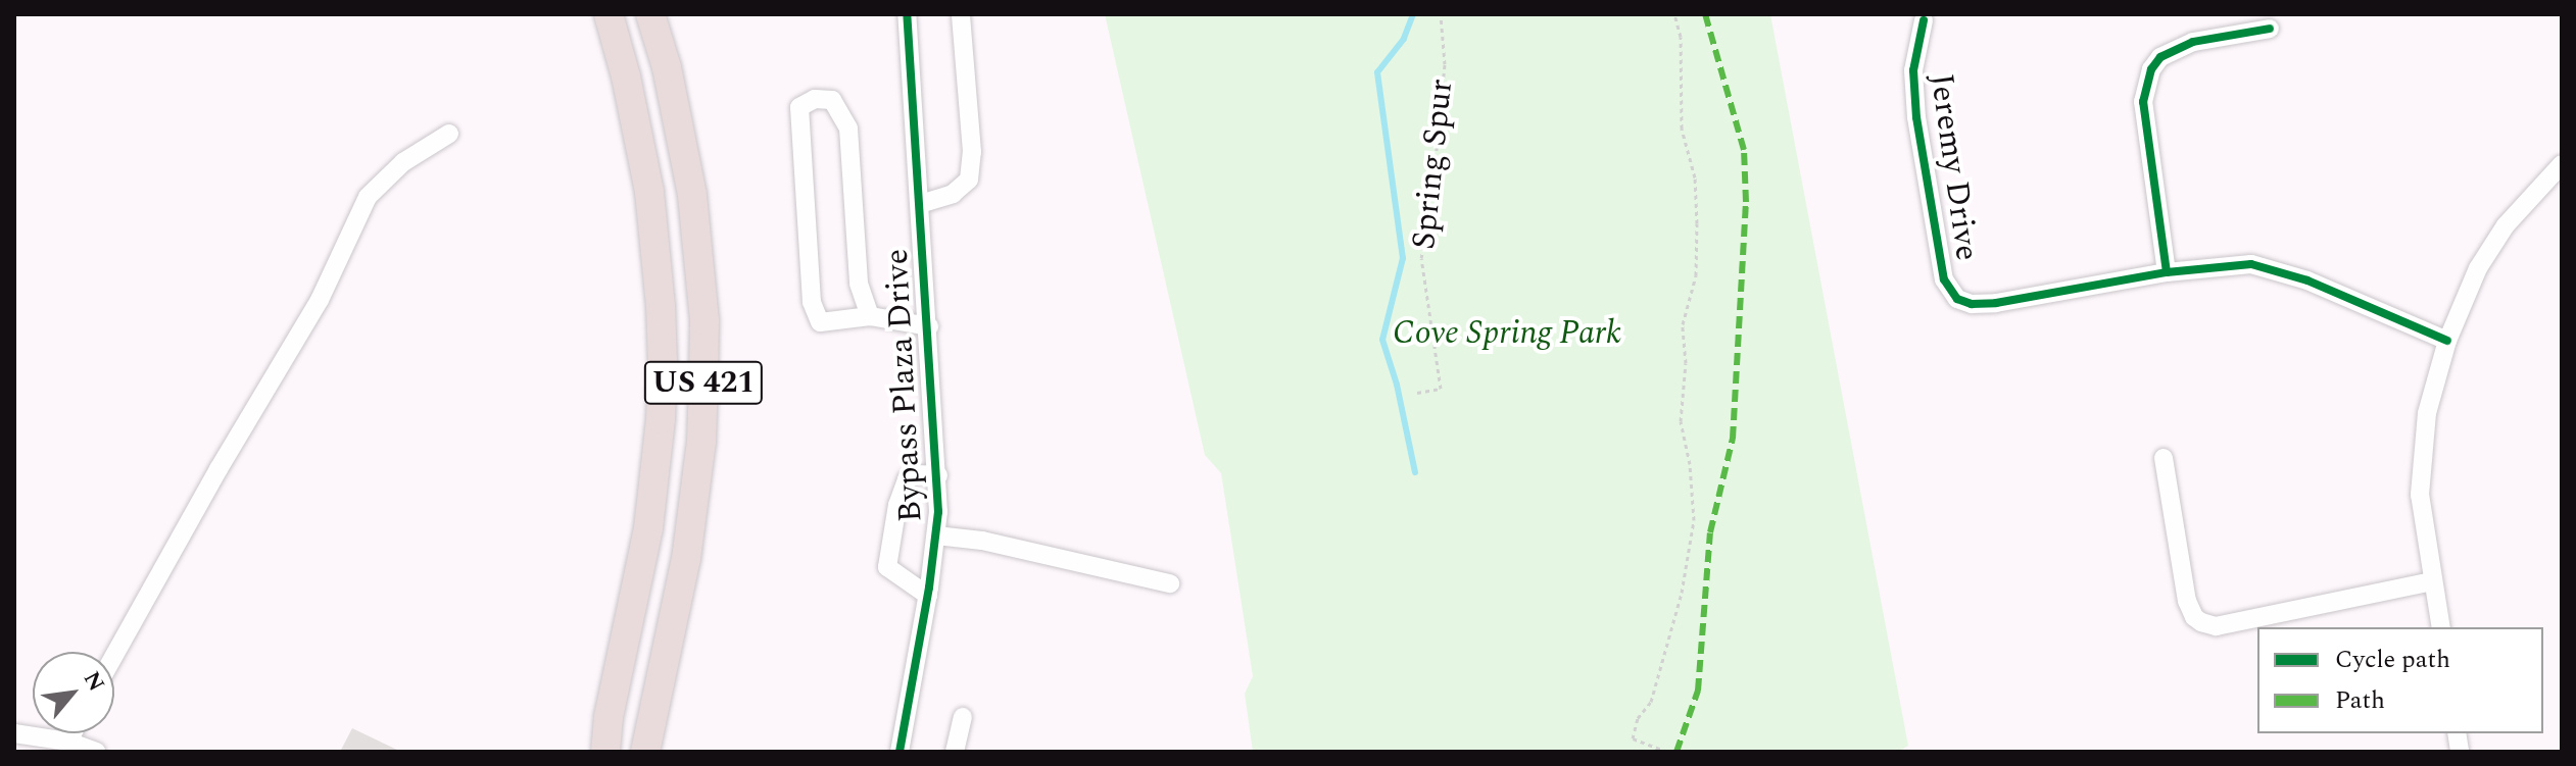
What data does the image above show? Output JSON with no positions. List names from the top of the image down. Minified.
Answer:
{"streets":{"highway":["US 421"],"street":["Jeremy Drive","Bypass Plaza Drive"],"path":["Spring Spur"]},"parks":["Cove Spring Park"],"legend":["Cycle path","Path"],"north":"top right"}
